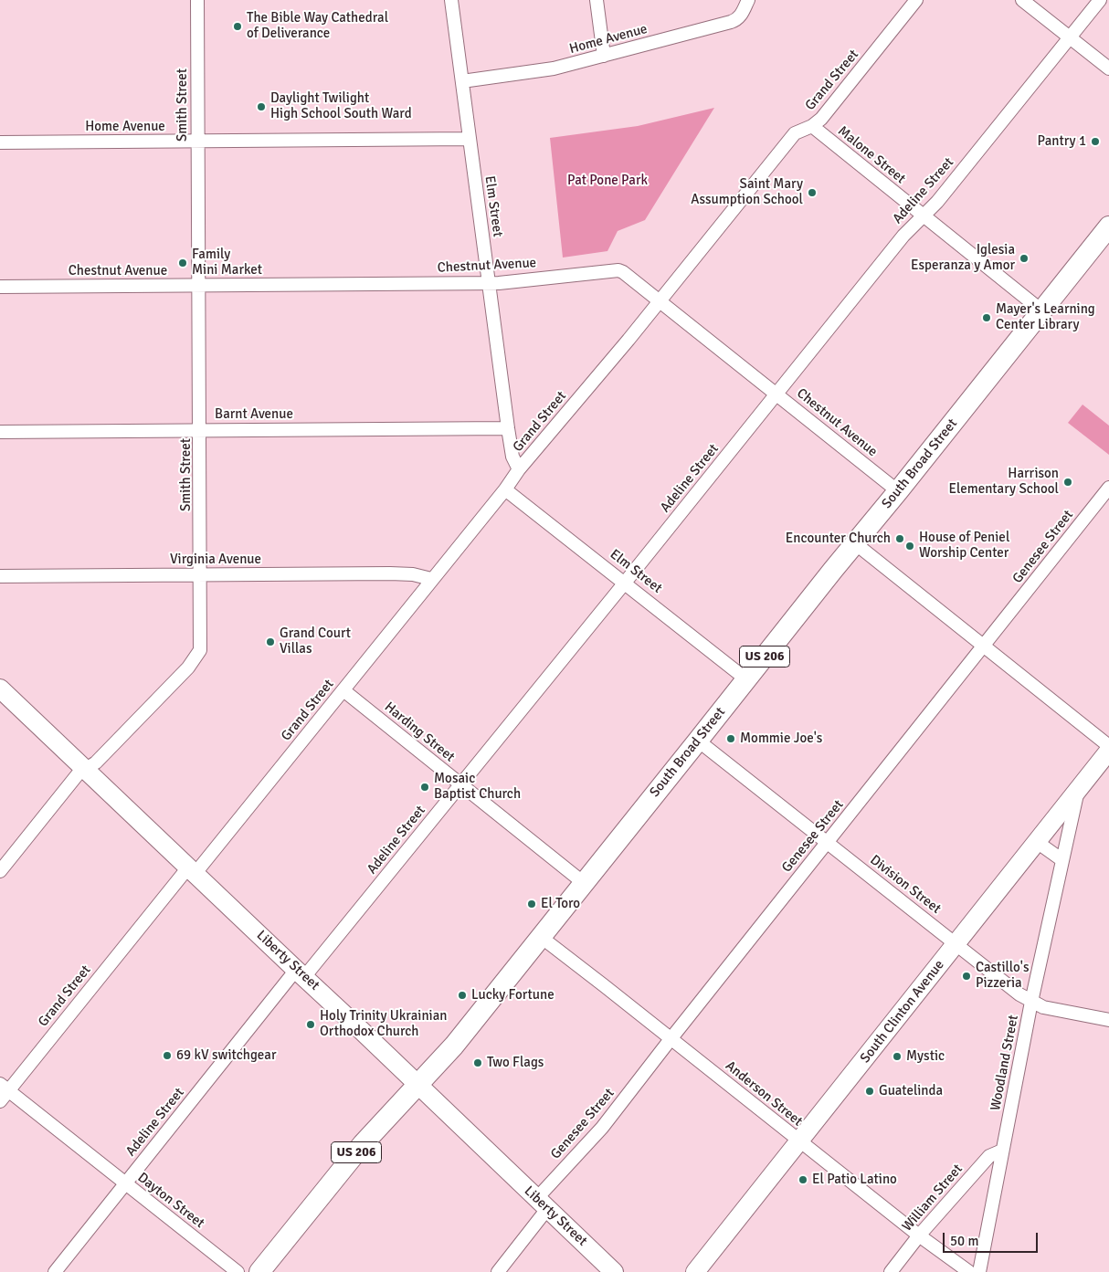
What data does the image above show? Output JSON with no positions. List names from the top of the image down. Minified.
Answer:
{"streets":{"main road":["South Broad Street","US 206"],"street":["Home Avenue","Grand Street","Smith Street","Malone Street","Adeline Street","Elm Street","Chestnut Avenue","Barnt Avenue","Genesee Street","Virginia Avenue","Harding Street","Division Street","Liberty Street","South Clinton Avenue","Woodland Street","Anderson Street","William Street","Dayton Street"]},"crossings":[["Home Avenue","Smith Street"],["Home Avenue","Elm Street"],["Grand Street","Malone Street"],["Grand Street","Elm Street"],["Grand Street","Chestnut Avenue"],["Grand Street","Virginia Avenue"],["Grand Street","Harding Street"],["Grand Street","Liberty Street"],["Grand Street","Dayton Street"],["Smith Street","Chestnut Avenue"],["Smith Street","Barnt Avenue"],["Smith Street","Virginia Avenue"],["Smith Street","Liberty Street"],["Malone Street","Adeline Street"],["Malone Street","South Broad Street"],["Adeline Street","Elm Street"],["Adeline Street","Chestnut Avenue"],["Adeline Street","Harding Street"],["Adeline Street","Liberty Street"],["Adeline Street","Dayton Street"],["Elm Street","Chestnut Avenue"],["Elm Street","Barnt Avenue"],["Elm Street","South Broad Street"],["Chestnut Avenue","South Broad Street"],["South Broad Street","Harding Street"],["South Broad Street","Division Street"],["South Broad Street","Liberty Street"],["South Broad Street","Anderson Street"],["Genesee Street","Division Street"],["Genesee Street","Liberty Street"],["Genesee Street","Anderson Street"],["Division Street","South Clinton Avenue"],["Division Street","Woodland Street"],["South Clinton Avenue","Woodland Street"],["South Clinton Avenue","Anderson Street"],["Woodland Street","William Street"],["Anderson Street","William Street"]],"parks":["Pat Pone Park"],"places":["The Bible Way Cathedral of Deliverance","Daylight Twilight High School South Ward","Pantry 1","Saint Mary Assumption School","Iglesia Esperanza y Amor","Family Mini Market","Mayer's Learning Center Library","Harrison Elementary School","Encounter Church","House of Peniel Worship Center","Grand Court Villas","Mommie Joe's","Mosaic Baptist Church","El Toro","Castillo's Pizzeria","Lucky Fortune","Holy Trinity Ukrainian Orthodox Church","69 kV switchgear","Mystic","Two Flags","Guatelinda","El Patio Latino"],"scale_bar":"50 m"}
